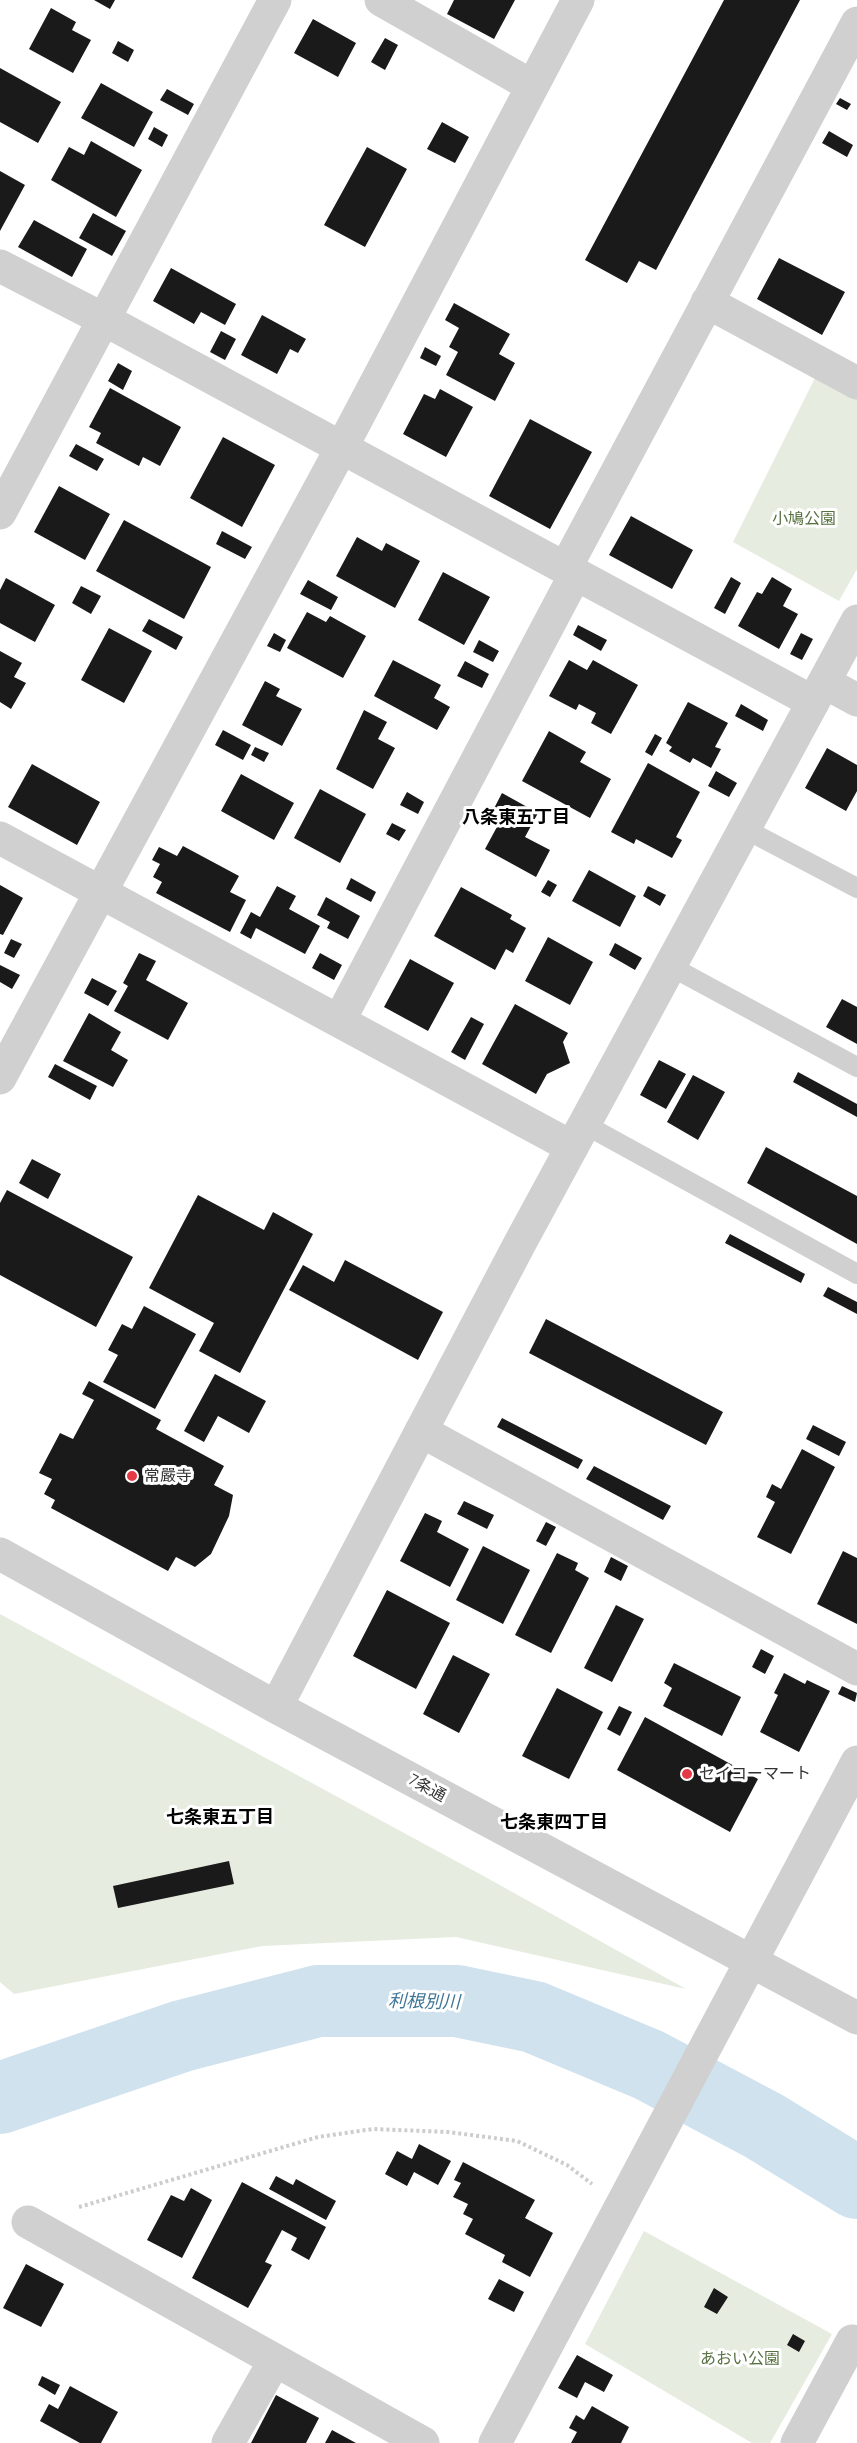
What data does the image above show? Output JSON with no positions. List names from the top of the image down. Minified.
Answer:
{"streets":{"street":["7条通"]},"districts":["八条東五丁目","七条東五丁目","七条東四丁目"],"water":["利根別川"],"parks":["小鳩公園","あおい公園"],"places":["常嚴寺","セイコーマート"]}
